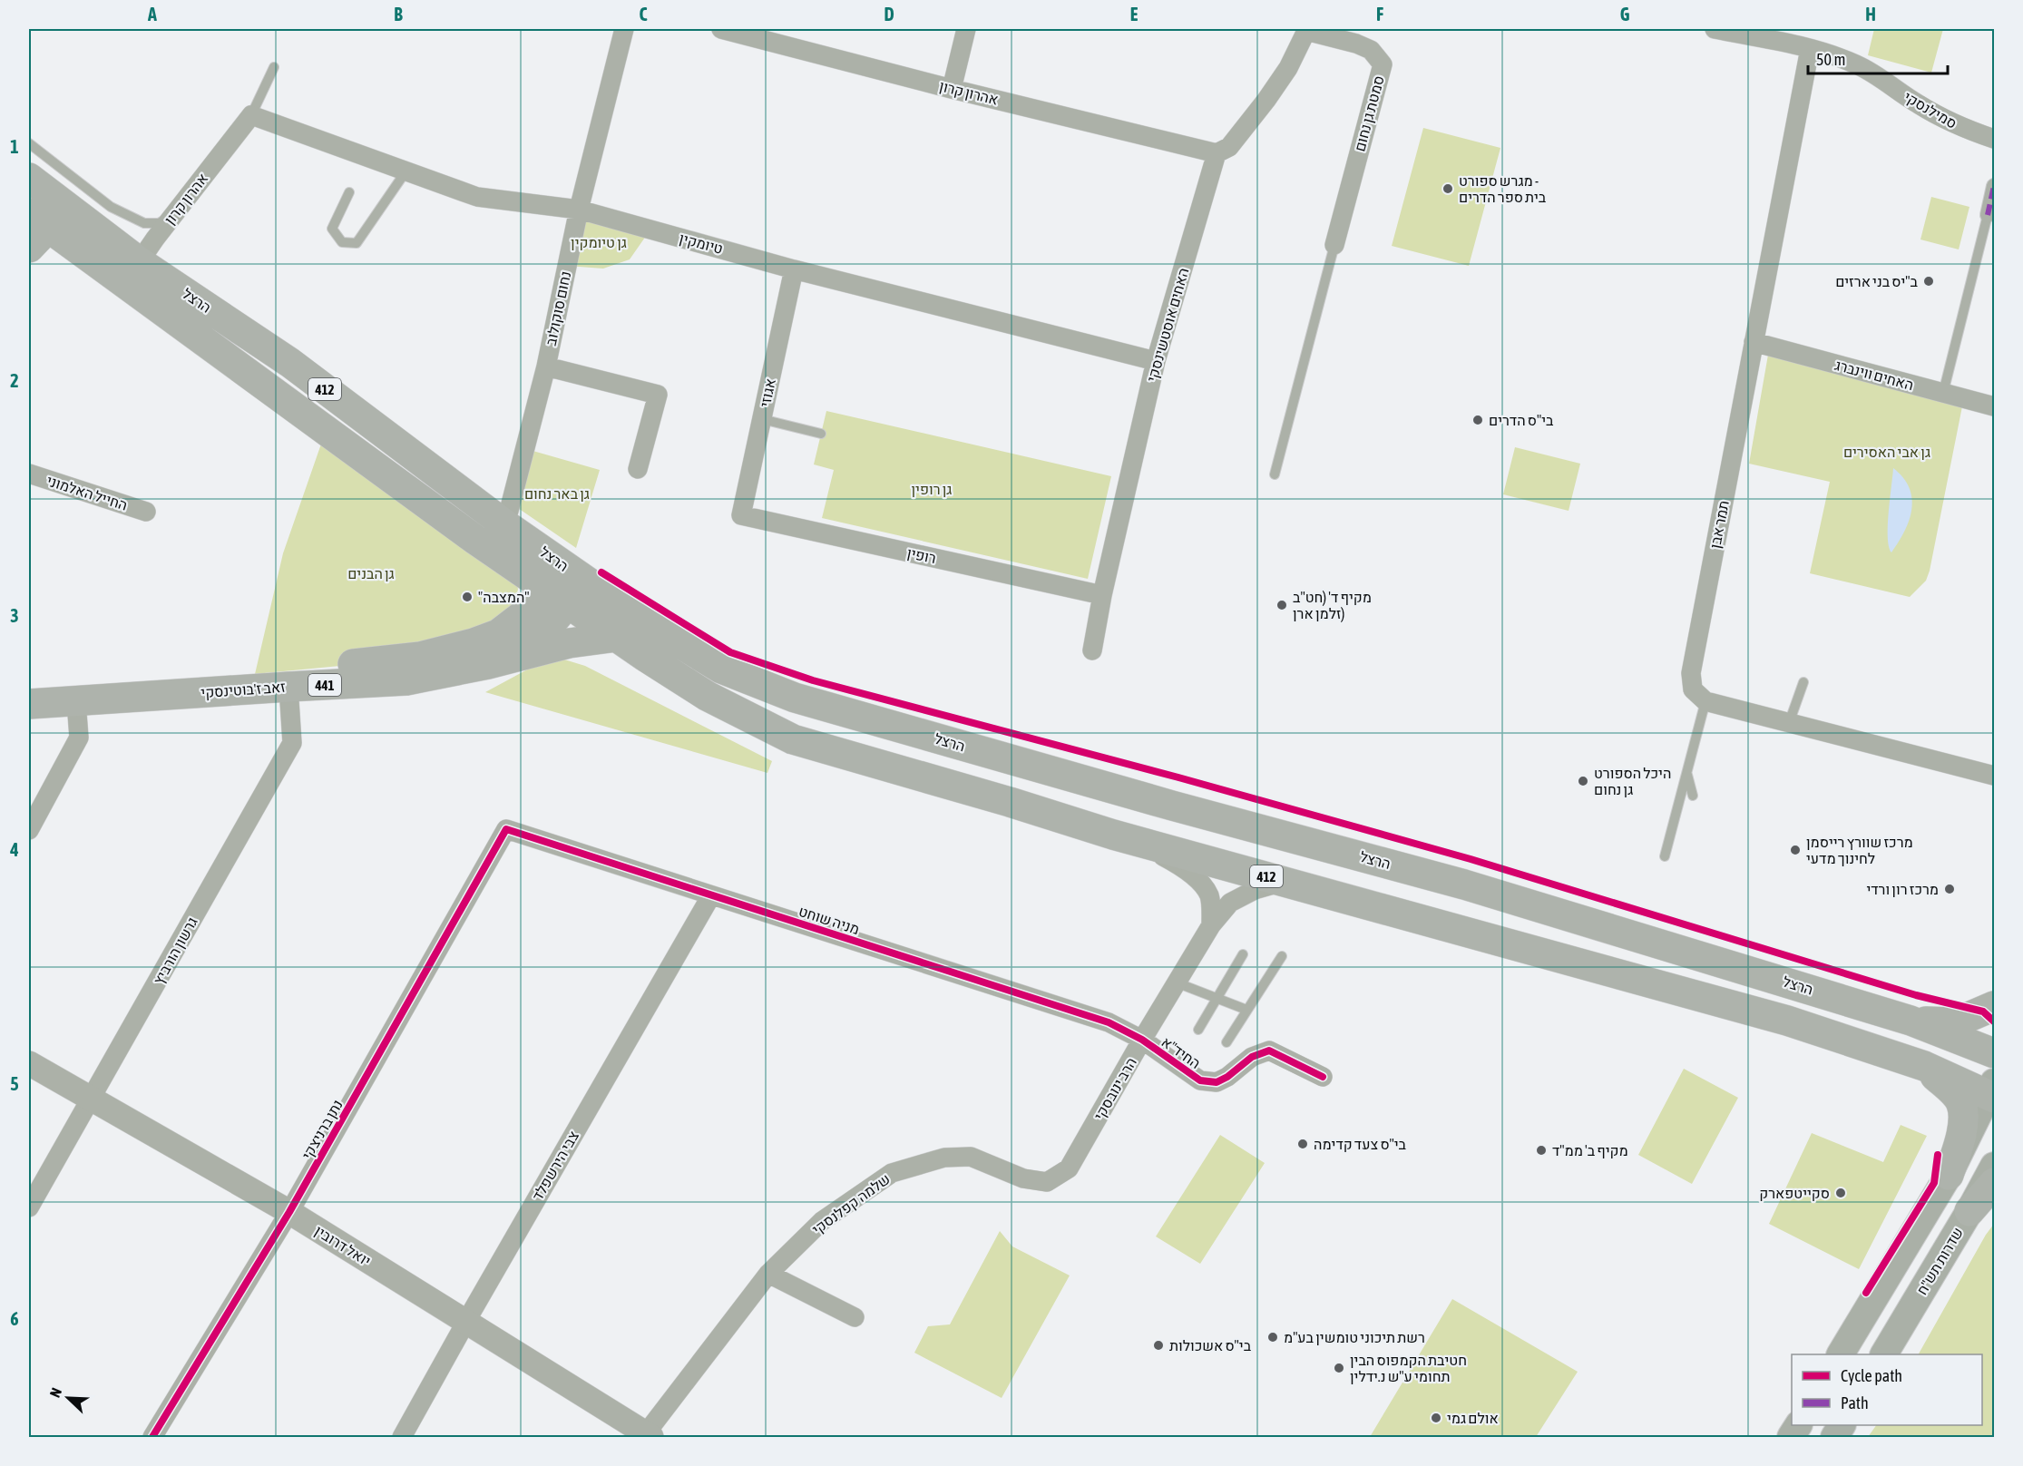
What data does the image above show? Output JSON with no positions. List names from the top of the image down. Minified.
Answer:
{"streets":{"main road":["הרצל","412","441","זאב ז'בוטינסקי","שדרות תש\"ח"],"street":["אהרון קרון","סמילנסקי","סמטת גן נחום","טיומקין","נחום סוקולוב","האחים אוסטשינסקי","האחים ווינברג","אגוזי","החייל האלמוני","תמר אבן","רופין","מניה שוחט","גרשון הורביץ","החיד\"א","הרב ינובסקי","נתן ברניצקי","צבי הירשפלד","שלמה קפלנסקי","יואל דרובין"]},"crossings":[["אהרון קרון","טיומקין"],["אהרון קרון","הרצל"],["אהרון קרון","האחים אוסטשינסקי"],["סמילנסקי","תמר אבן"],["טיומקין","נחום סוקולוב"],["טיומקין","האחים אוסטשינסקי"],["טיומקין","אגוזי"],["הרצל","נחום סוקולוב"],["הרצל","זאב ז'בוטינסקי"],["הרצל","הרב ינובסקי"],["האחים אוסטשינסקי","רופין"],["האחים ווינברג","תמר אבן"],["אגוזי","רופין"],["זאב ז'בוטינסקי","גרשון הורביץ"],["מניה שוחט","החיד\"א"],["מניה שוחט","הרב ינובסקי"],["מניה שוחט","נתן ברניצקי"],["מניה שוחט","צבי הירשפלד"],["גרשון הורביץ","יואל דרובין"],["החיד\"א","הרב ינובסקי"],["הרב ינובסקי","שלמה קפלנסקי"],["נתן ברניצקי","יואל דרובין"],["צבי הירשפלד","יואל דרובין"],["שלמה קפלנסקי","יואל דרובין"]],"parks":["גן טיומקין","גן אבי האסירים","גן רופין","גן באר נחום","גן הבנים"],"places":["מגרש ספורט - בית ספר הדרים","ב\"יס בני ארזים","בי\"ס הדרים","\"המצבה\"","מקיף ד' (חט\"ב זלמן ארן)","היכל הספורט גן נחום","מרכז שוורץ רייסמן לחינוך מדעי","מרכז רון ורדי","בי\"ס צעד קדימה","מקיף ב' ממ\"ד","סקייטפארק","רשת תיכוני טומשין בע\"מ","בי\"ס אשכולות","חטיבת הקמפוס הבין תחומי ע\"ש נ.ידלין","אולם גמי"],"legend":["Cycle path","Path"],"scale_bar":"50 m","north":"top left","grid":{"columns":["A","B","C","D","E","F","G","H"],"rows":["1","2","3","4","5","6"]}}
